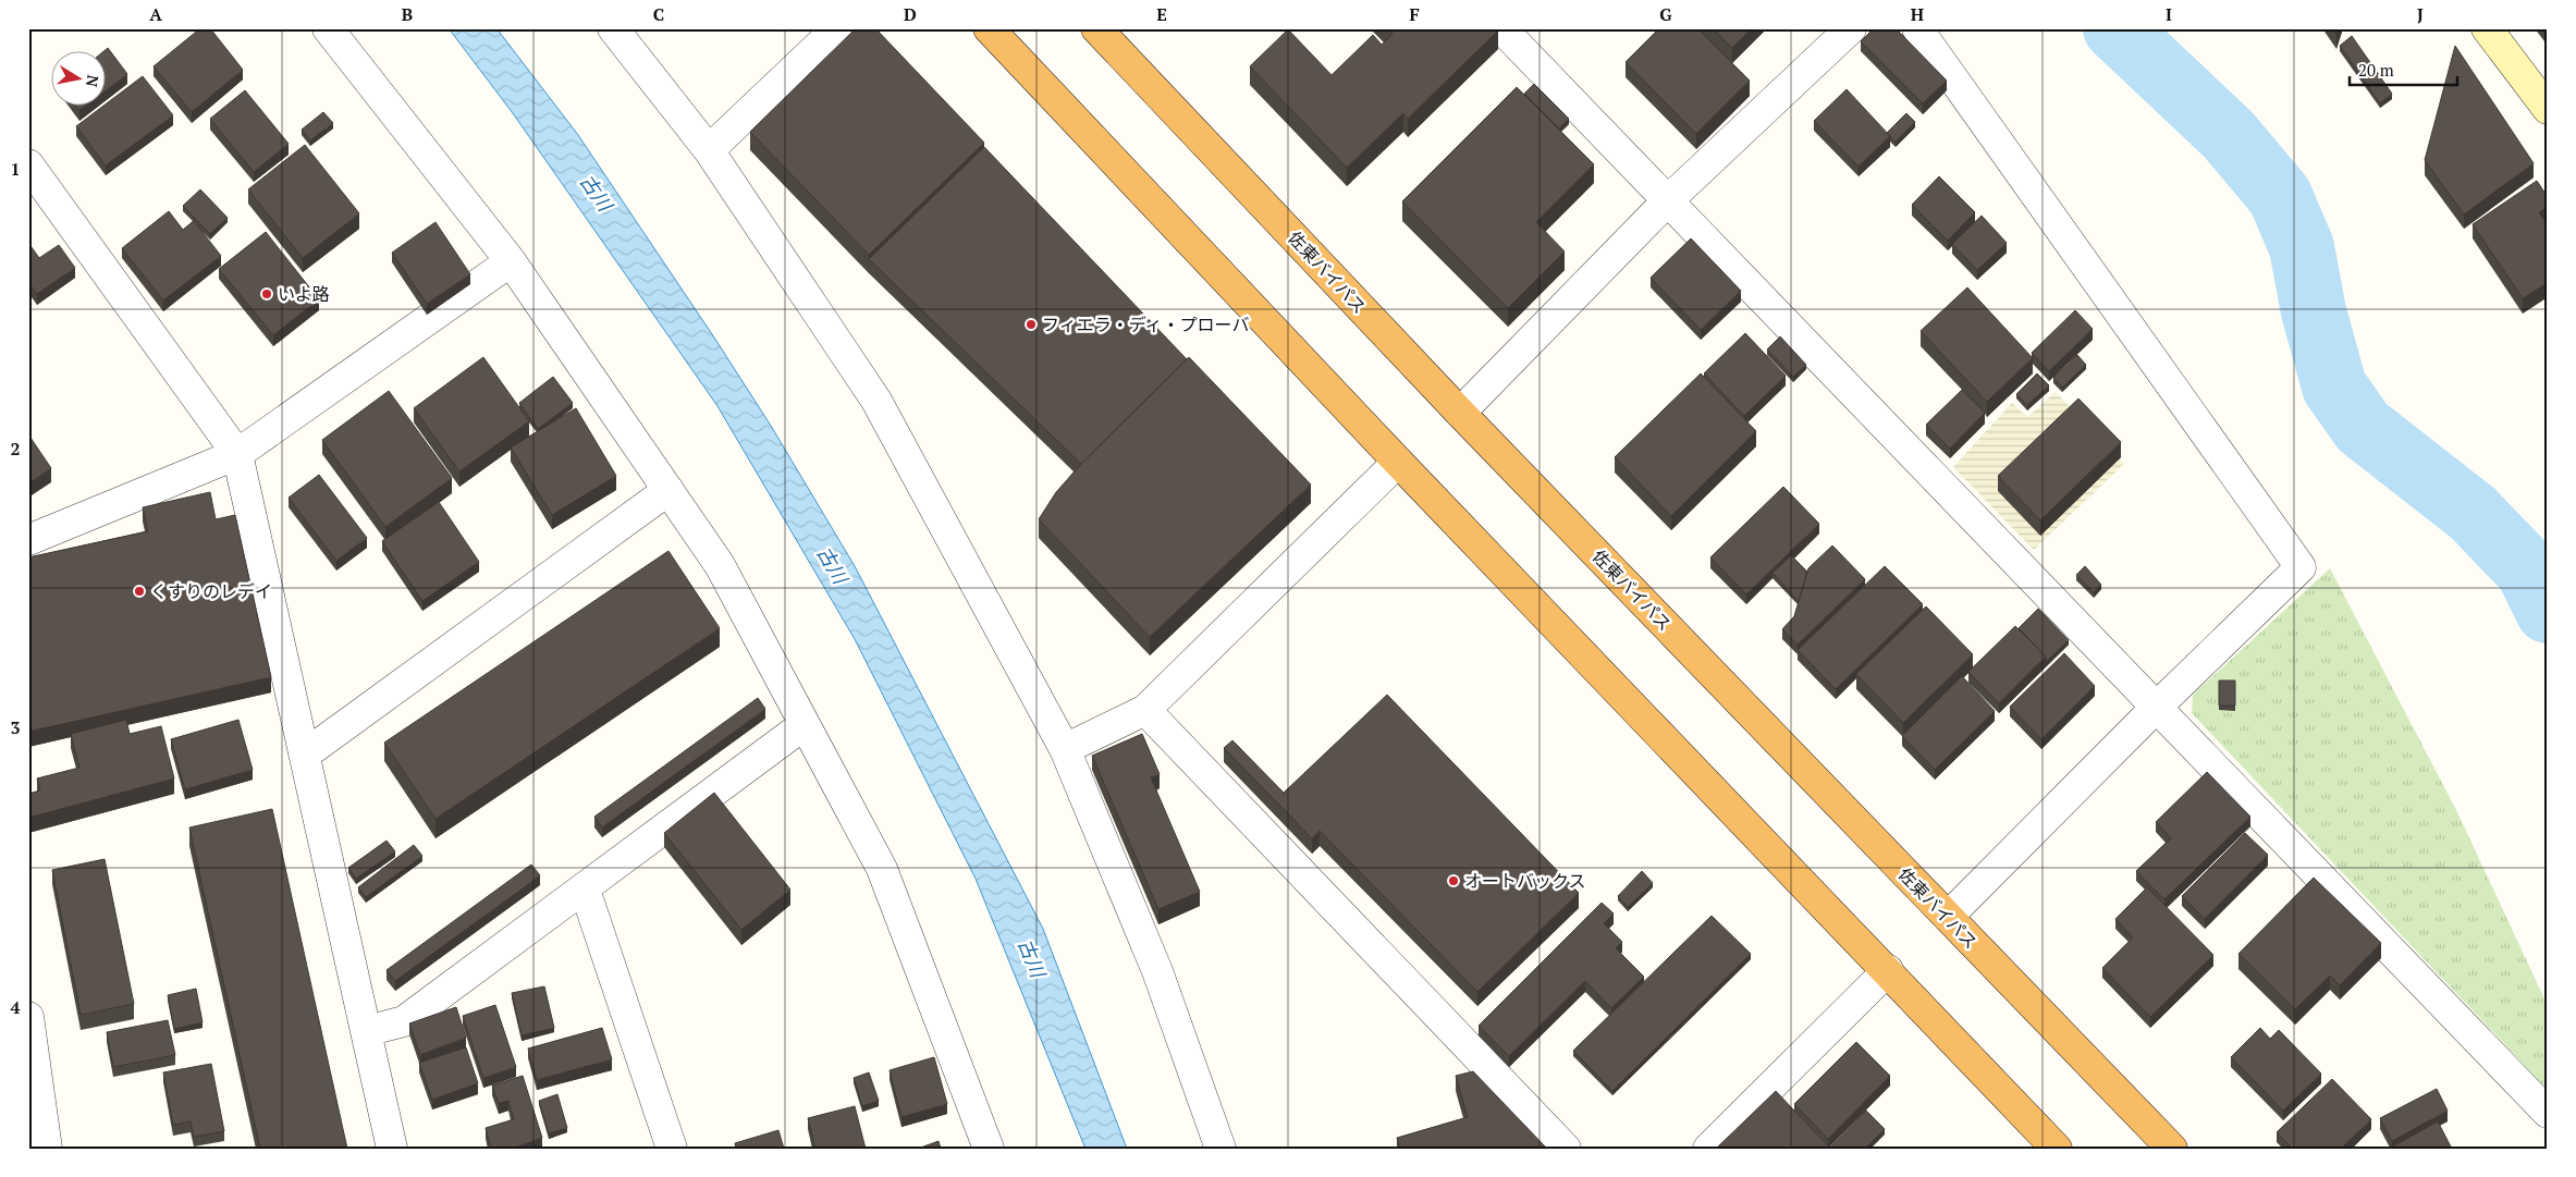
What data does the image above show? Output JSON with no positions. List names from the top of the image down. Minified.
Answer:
{"streets":{"highway":["佐東バイパス"]},"water":["古川"],"places":["いよ路","フィエラ・ディ・プローバ","くすりのレデイ","オートバックス"],"scale_bar":"20 m","north":"right","grid":{"columns":["A","B","C","D","E","F","G","H","I","J"],"rows":["1","2","3","4"]}}
